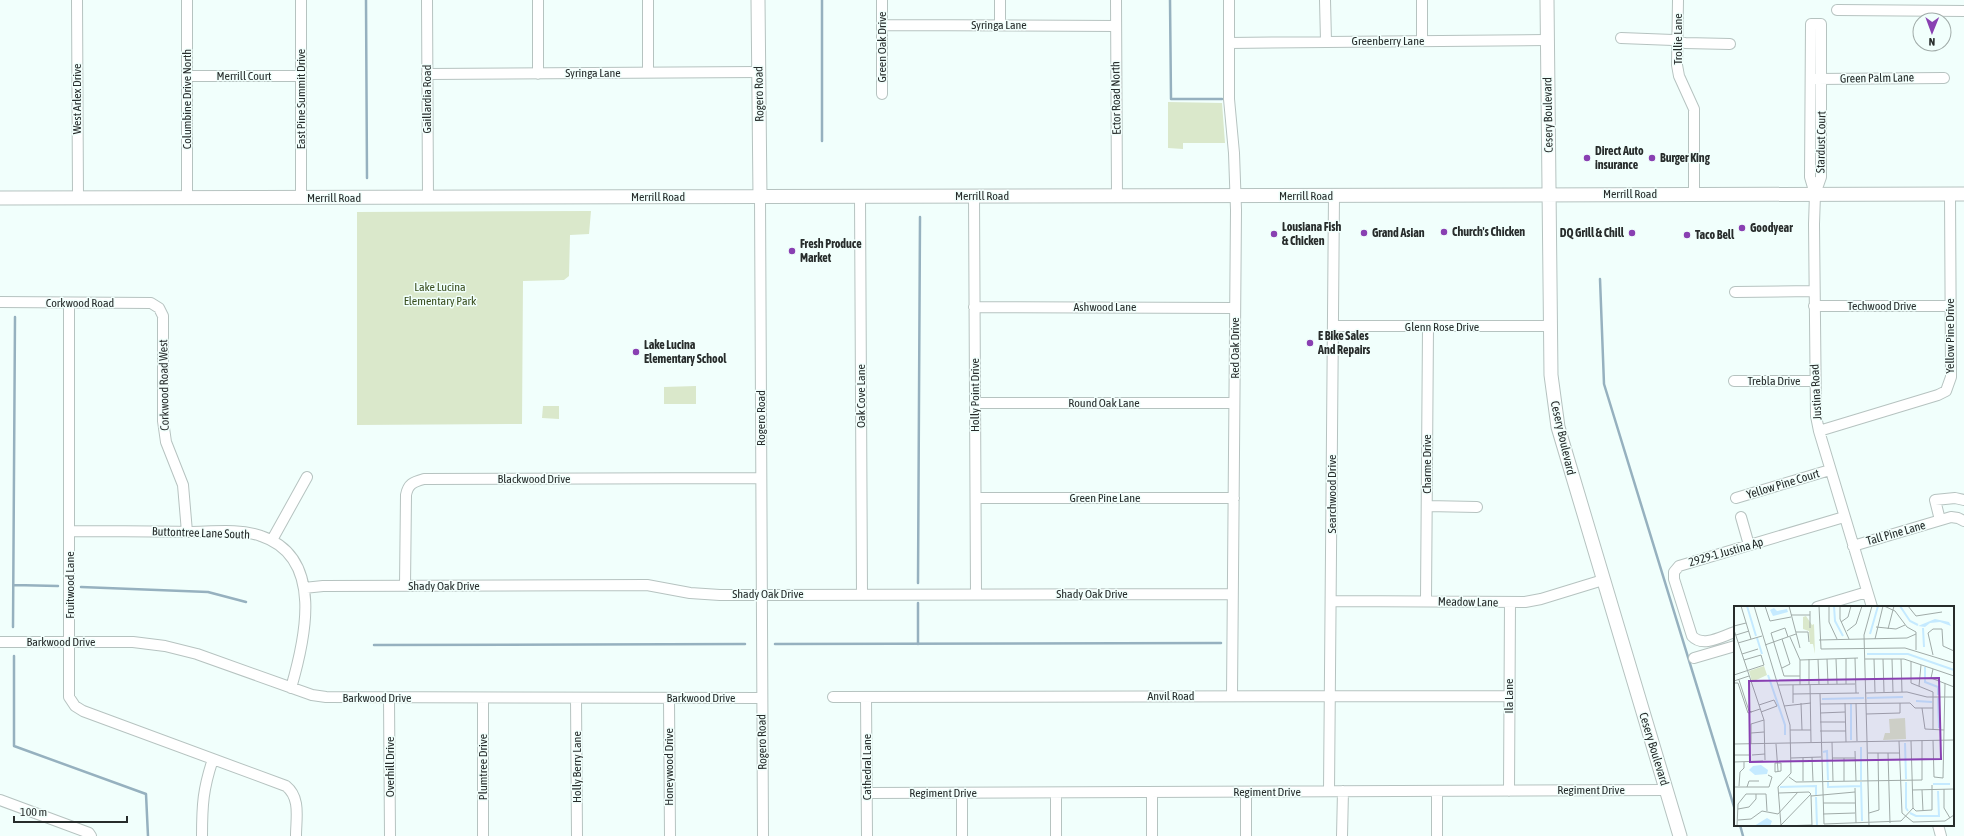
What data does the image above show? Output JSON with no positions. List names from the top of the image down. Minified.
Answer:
{"streets":{"main road":["Rogero Road","Cesery Boulevard","Merrill Road"],"street":["Syringa Lane","Trollie Lane","Greenberry Lane","Green Oak Drive","Merrill Court","Green Palm Lane","Ector Road North","West Arlex Drive","Columbine Drive North","East Pine Summit Drive","Gaillardia Road","Stardust Court","Corkwood Road","Techwood Drive","Ashwood Lane","Glenn Rose Drive","Yellow Pine Drive","Red Oak Drive","Trebla Drive","Corkwood Road West","Justina Road","Holly Point Drive","Oak Cove Lane","Round Oak Lane","Charme Drive","Blackwood Drive","Yellow Pine Court","Searchwood Drive","Green Pine Lane","Buttontree Lane South","Tall Pine Lane","2929-1 Justina Ap","Fruitwood Lane","Shady Oak Drive","Meadow Lane","Barkwood Drive","Anvil Road","Ila Lane","Overhill Drive","Plumtree Drive","Holly Berry Lane","Honeywood Drive","Cathedral Lane","Regiment Drive"]},"crossings":[["Syringa Lane","Green Oak Drive"],["Syringa Lane","Rogero Road"],["Syringa Lane","Ector Road North"],["Syringa Lane","Gaillardia Road"],["Trollie Lane","Merrill Road"],["Greenberry Lane","Cesery Boulevard"],["Greenberry Lane","Red Oak Drive"],["Merrill Court","Columbine Drive North"],["Merrill Court","East Pine Summit Drive"],["Green Palm Lane","Stardust Court"],["Rogero Road","Merrill Road"],["Rogero Road","Blackwood Drive"],["Rogero Road","Shady Oak Drive"],["Rogero Road","Barkwood Drive"],["Ector Road North","Merrill Road"],["West Arlex Drive","Merrill Road"],["Columbine Drive North","Merrill Road"],["East Pine Summit Drive","Merrill Road"],["Gaillardia Road","Merrill Road"],["Cesery Boulevard","Merrill Road"],["Cesery Boulevard","Glenn Rose Drive"],["Cesery Boulevard","Meadow Lane"],["Cesery Boulevard","Regiment Drive"],["Stardust Court","Merrill Road"],["Stardust Court","Justina Road"],["Merrill Road","Yellow Pine Drive"],["Merrill Road","Red Oak Drive"],["Merrill Road","Justina Road"],["Merrill Road","Holly Point Drive"],["Merrill Road","Oak Cove Lane"],["Merrill Road","Searchwood Drive"],["Corkwood Road","Corkwood Road West"],["Corkwood Road","Fruitwood Lane"],["Techwood Drive","Yellow Pine Drive"],["Techwood Drive","Justina Road"],["Ashwood Lane","Red Oak Drive"],["Ashwood Lane","Holly Point Drive"],["Glenn Rose Drive","Charme Drive"],["Glenn Rose Drive","Searchwood Drive"],["Yellow Pine Drive","Justina Road"],["Red Oak Drive","Round Oak Lane"],["Red Oak Drive","Green Pine Lane"],["Red Oak Drive","Shady Oak Drive"],["Red Oak Drive","Anvil Road"],["Trebla Drive","Justina Road"],["Corkwood Road West","Buttontree Lane South"],["Justina Road","Yellow Pine Court"],["Justina Road","Tall Pine Lane"],["Justina Road","2929-1 Justina Ap"],["Holly Point Drive","Round Oak Lane"],["Holly Point Drive","Green Pine Lane"],["Holly Point Drive","Shady Oak Drive"],["Oak Cove Lane","Shady Oak Drive"],["Charme Drive","Meadow Lane"],["Blackwood Drive","Shady Oak Drive"],["Searchwood Drive","Meadow Lane"],["Searchwood Drive","Anvil Road"],["Searchwood Drive","Regiment Drive"],["Buttontree Lane South","Fruitwood Lane"],["Buttontree Lane South","Shady Oak Drive"],["Buttontree Lane South","Barkwood Drive"],["Fruitwood Lane","Barkwood Drive"],["Meadow Lane","Ila Lane"],["Barkwood Drive","Overhill Drive"],["Barkwood Drive","Plumtree Drive"],["Barkwood Drive","Holly Berry Lane"],["Barkwood Drive","Honeywood Drive"],["Anvil Road","Ila Lane"],["Anvil Road","Cathedral Lane"],["Ila Lane","Regiment Drive"],["Cathedral Lane","Regiment Drive"]],"parks":["Lake Lucina Elementary Park"],"places":["Direct Auto insurance","Burger King","Goodyear","Church's Chicken","Grand Asian","DQ Grill & Chill","Lousiana Fish & Chicken","Taco Bell","Fresh Produce Market","E Bike Sales And Repairs","Lake Lucina Elementary School"],"scale_bar":"100 m","north":"bottom"}
